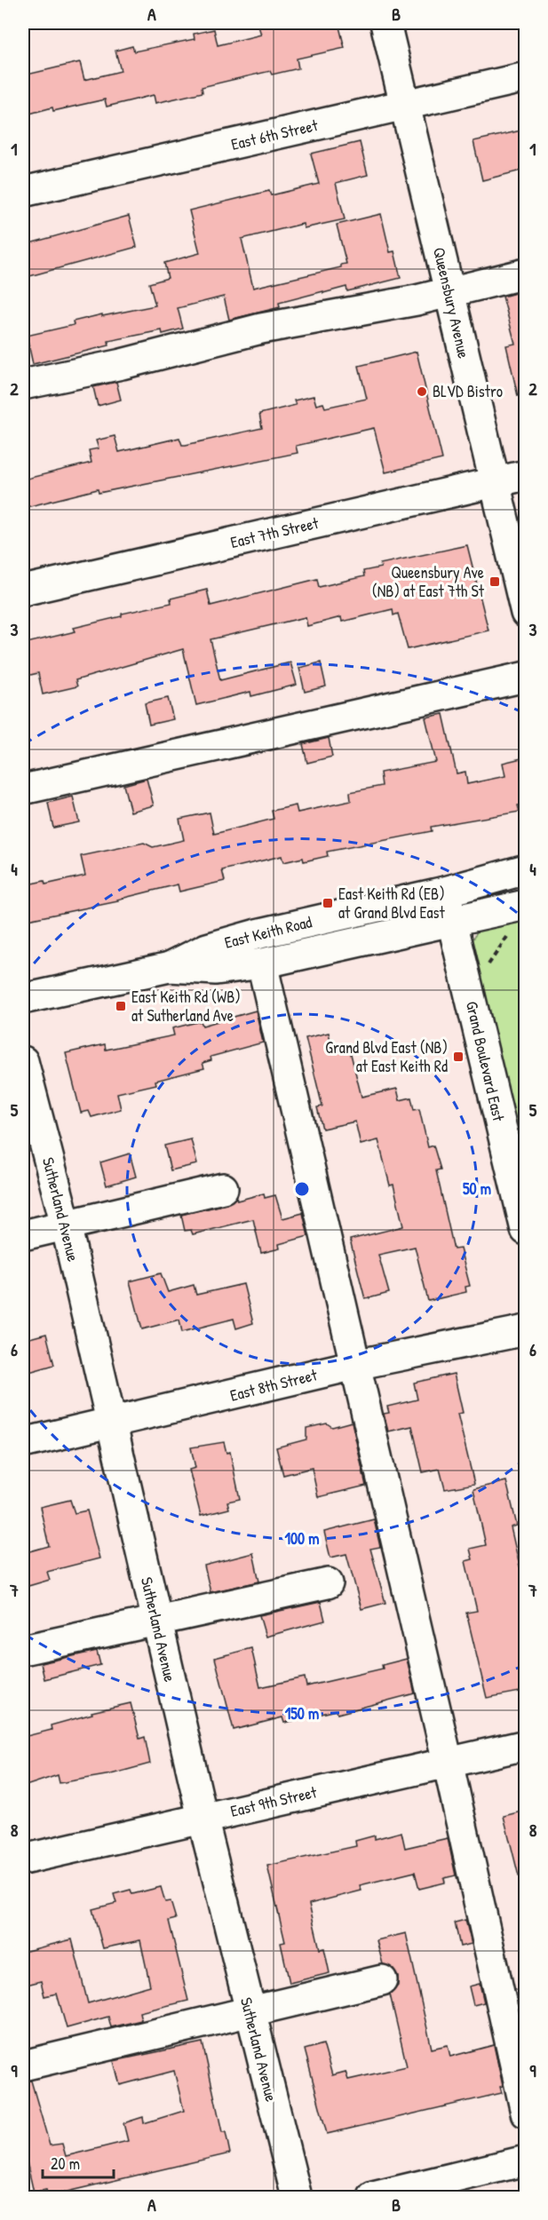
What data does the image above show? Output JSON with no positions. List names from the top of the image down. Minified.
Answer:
{"streets":{"street":["East 6th Street","Queensbury Avenue","East 7th Street","East Keith Road","Grand Boulevard East","Sutherland Avenue","East 8th Street","East 9th Street"]},"crossings":[["East 6th Street","Queensbury Avenue"],["Queensbury Avenue","East 7th Street"],["East Keith Road","Grand Boulevard East"],["Sutherland Avenue","East 8th Street"],["Sutherland Avenue","East 9th Street"]],"places":{"other":["BLVD Bistro"],"transit":["Queensbury Ave (NB) at East 7th St","East Keith Rd (EB) at Grand Blvd East","East Keith Rd (WB) at Sutherland Ave","Grand Blvd East (NB) at East Keith Rd"]},"scale_bar":"20 m","grid":{"columns":["A","B"],"rows":["1","2","3","4","5","6","7","8","9"]},"rings":["50 m","100 m","150 m"]}
